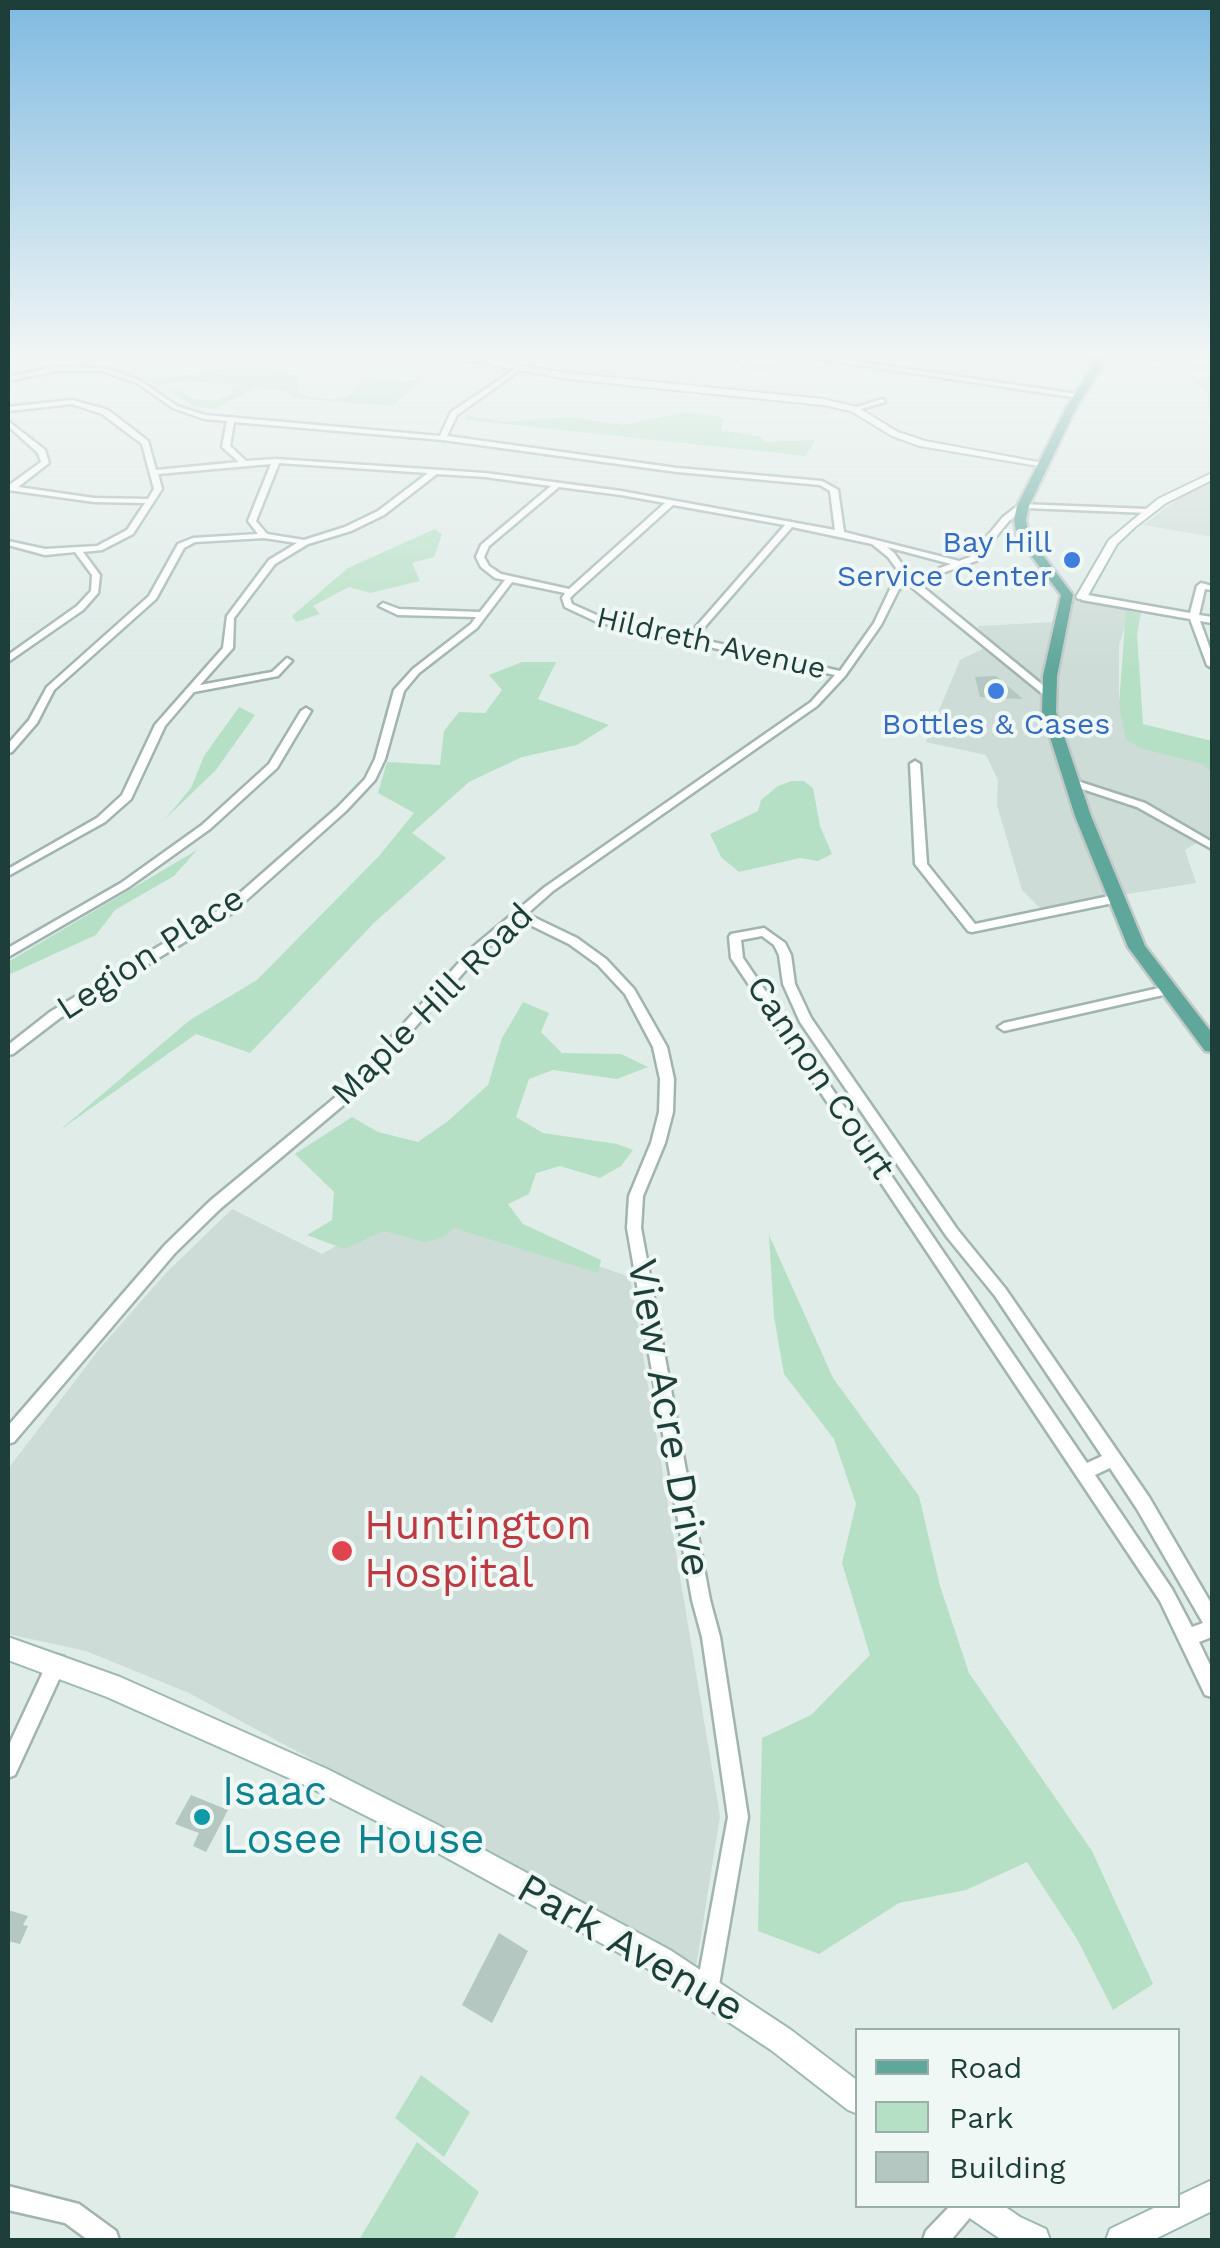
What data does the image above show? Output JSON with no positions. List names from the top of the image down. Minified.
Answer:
{"streets":{"main road":["Park Avenue"],"street":["Hildreth Avenue","Legion Place","Maple Hill Road","Cannon Court","View Acre Drive"]},"crossings":[["Hildreth Avenue","Legion Place"],["Hildreth Avenue","Maple Hill Road"],["Maple Hill Road","View Acre Drive"],["View Acre Drive","Park Avenue"]],"places":["Bay Hill Service Center","Bottles & Cases","Huntington Hospital","Isaac Losee House"],"legend":["Road","Park","Building"]}
